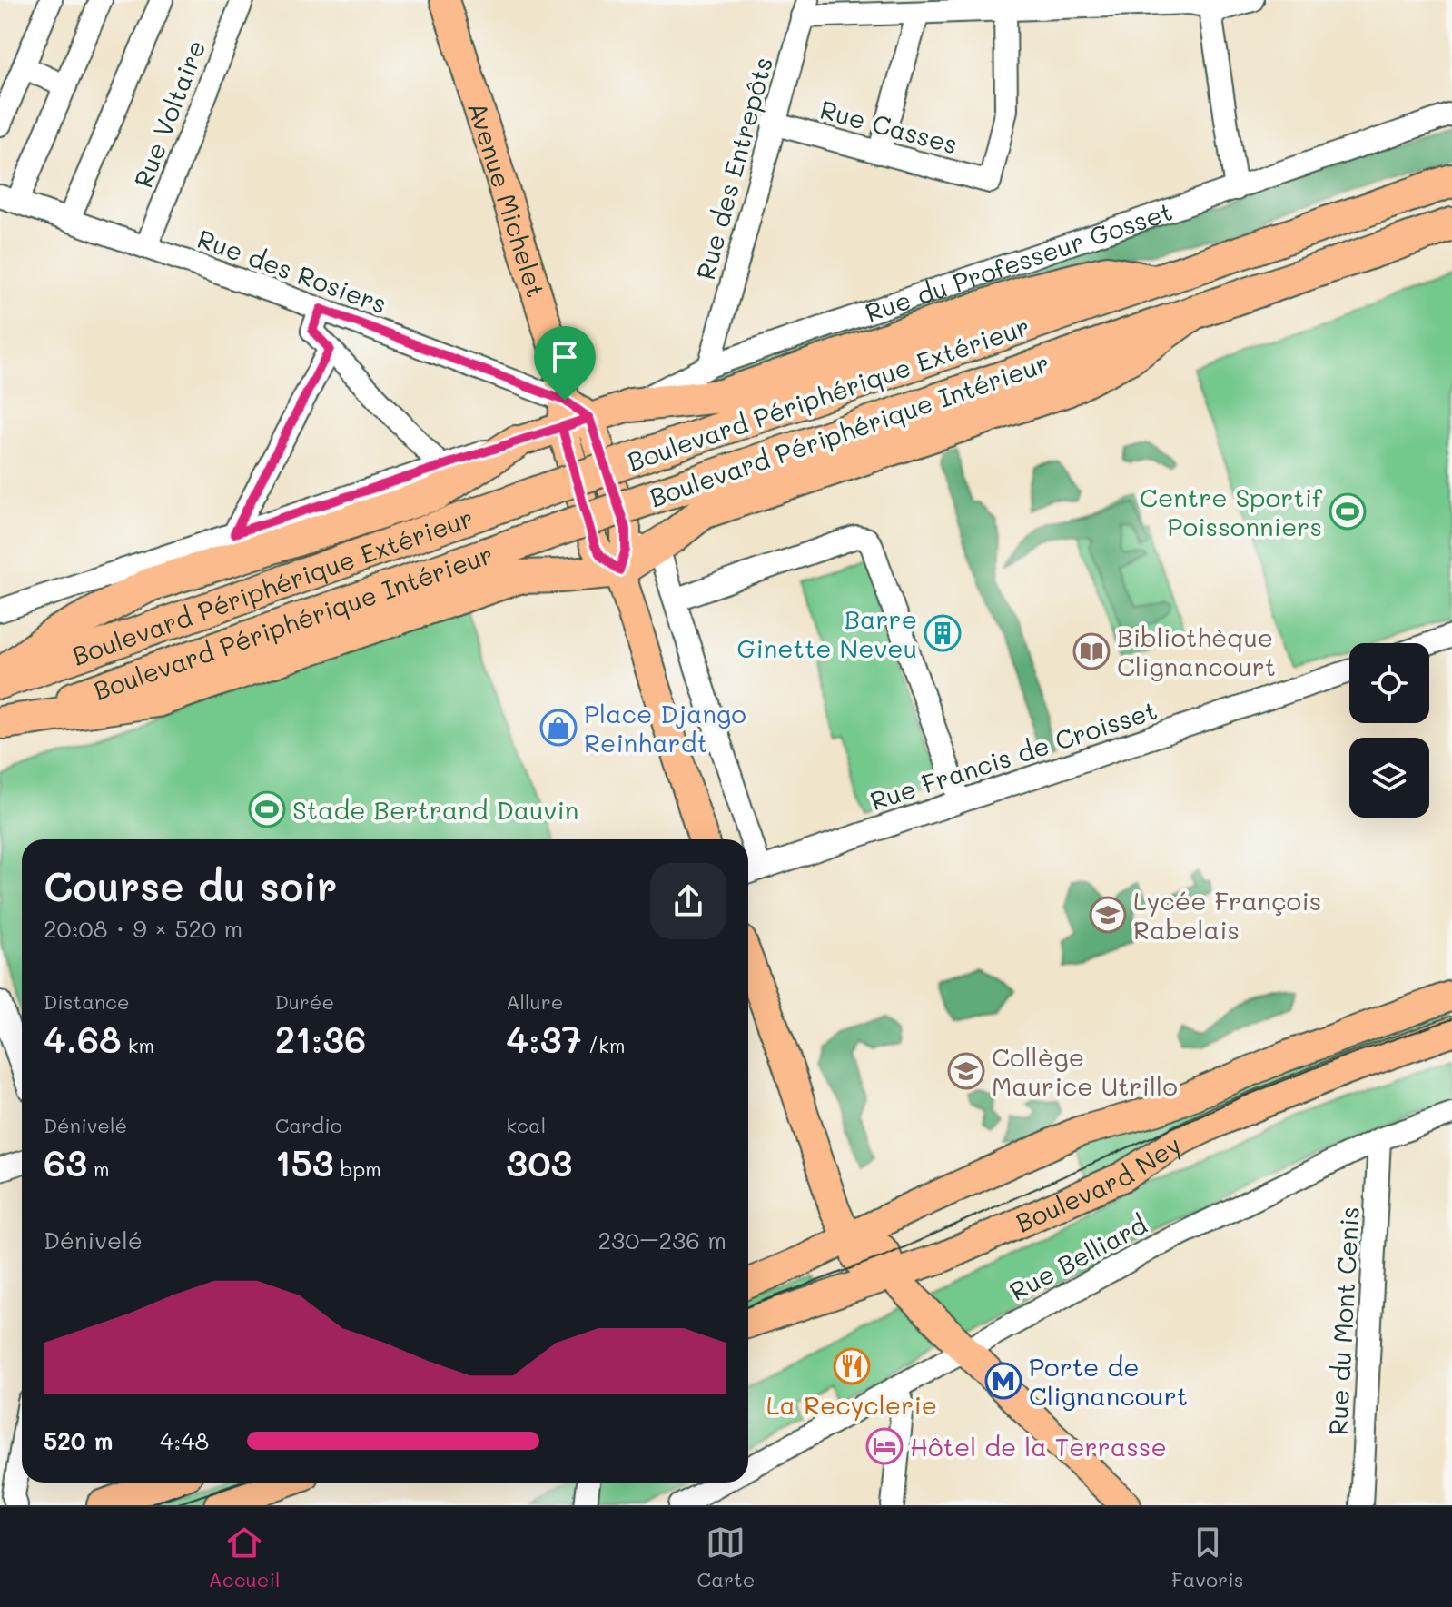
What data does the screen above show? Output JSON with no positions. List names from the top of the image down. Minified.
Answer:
{"streets":{"highway":["Boulevard Périphérique Extérieur","Boulevard Périphérique Intérieur"],"main road":["Avenue Michelet","Rue du Professeur Gosset","Boulevard Ney"],"street":["Rue Voltaire","Rue Casses","Rue des Entrepôts","Rue des Rosiers","Rue Francis de Croisset","Rue Belliard","Rue du Mont Cenis"]},"crossings":[["Rue Voltaire","Rue des Rosiers"],["Rue Casses","Rue des Entrepôts"],["Rue des Entrepôts","Rue du Professeur Gosset"],["Avenue Michelet","Rue du Professeur Gosset"],["Avenue Michelet","Rue des Rosiers"],["Rue du Professeur Gosset","Rue des Rosiers"],["Rue Belliard","Rue du Mont Cenis"]],"places":{"sports":["Centre Sportif Poissonniers","Stade Bertrand Dauvin"],"building":["Barre Ginette Neveu"],"library":["Bibliothèque Clignancourt"],"shop":["Place Django Reinhardt"],"school or university":["Lycée François Rabelais","Collège Maurice Utrillo"],"restaurant":["La Recyclerie"],"metro station":["Porte de Clignancourt"],"hotel":["Hôtel de la Terrasse"]},"page":{"heading":["Course du soir","20:08 · 9 × 520 m"],"stats":[["Distance","4.68 km"],["Durée","21:36"],["Allure","4:37 /km"],["Dénivelé","63 m"],["Cardio","153 bpm"],["kcal","303"]],"chart":["Dénivelé","230–236 m"],"list":[{"name":"520 m","note":"4:48"}],"tabs":["Accueil","Carte","Favoris"]}}
